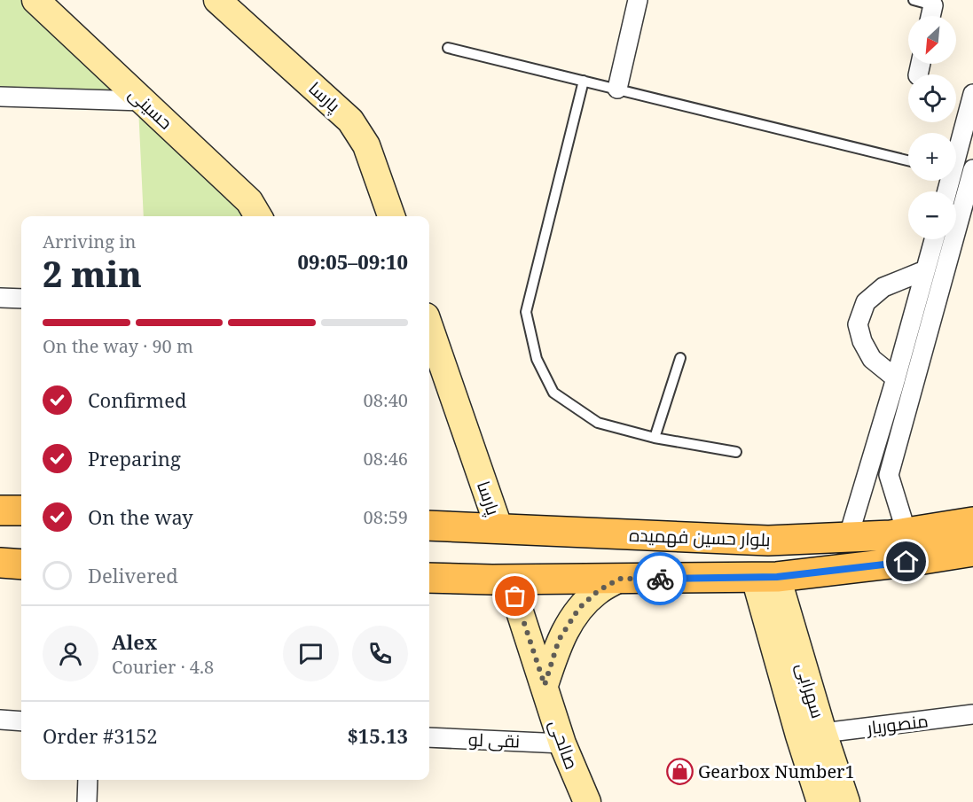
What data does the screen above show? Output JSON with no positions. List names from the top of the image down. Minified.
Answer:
{"streets":{"main road":["بلوار حسین فهمیده"],"street":["پارسا","حسینی","سهرابی","منصوریار","نقی لو","صالحی"]},"crossings":[["پارسا","بلوار حسین فهمیده"],["سهرابی","منصوریار"],["نقی لو","صالحی"]],"places":{"shop":["Gearbox Number1"]},"north":"bottom left","page":{"map_buttons":["+","−"],"heading":["2 min","Arriving in","09:05–09:10"],"panel":["Alex","Courier · 4.8","Order #3152","$15.13"],"bar":"On the way · 90 m","list":[["Confirmed","08:40"],["Preparing","08:46"],["On the way","08:59"],"Delivered"]}}
